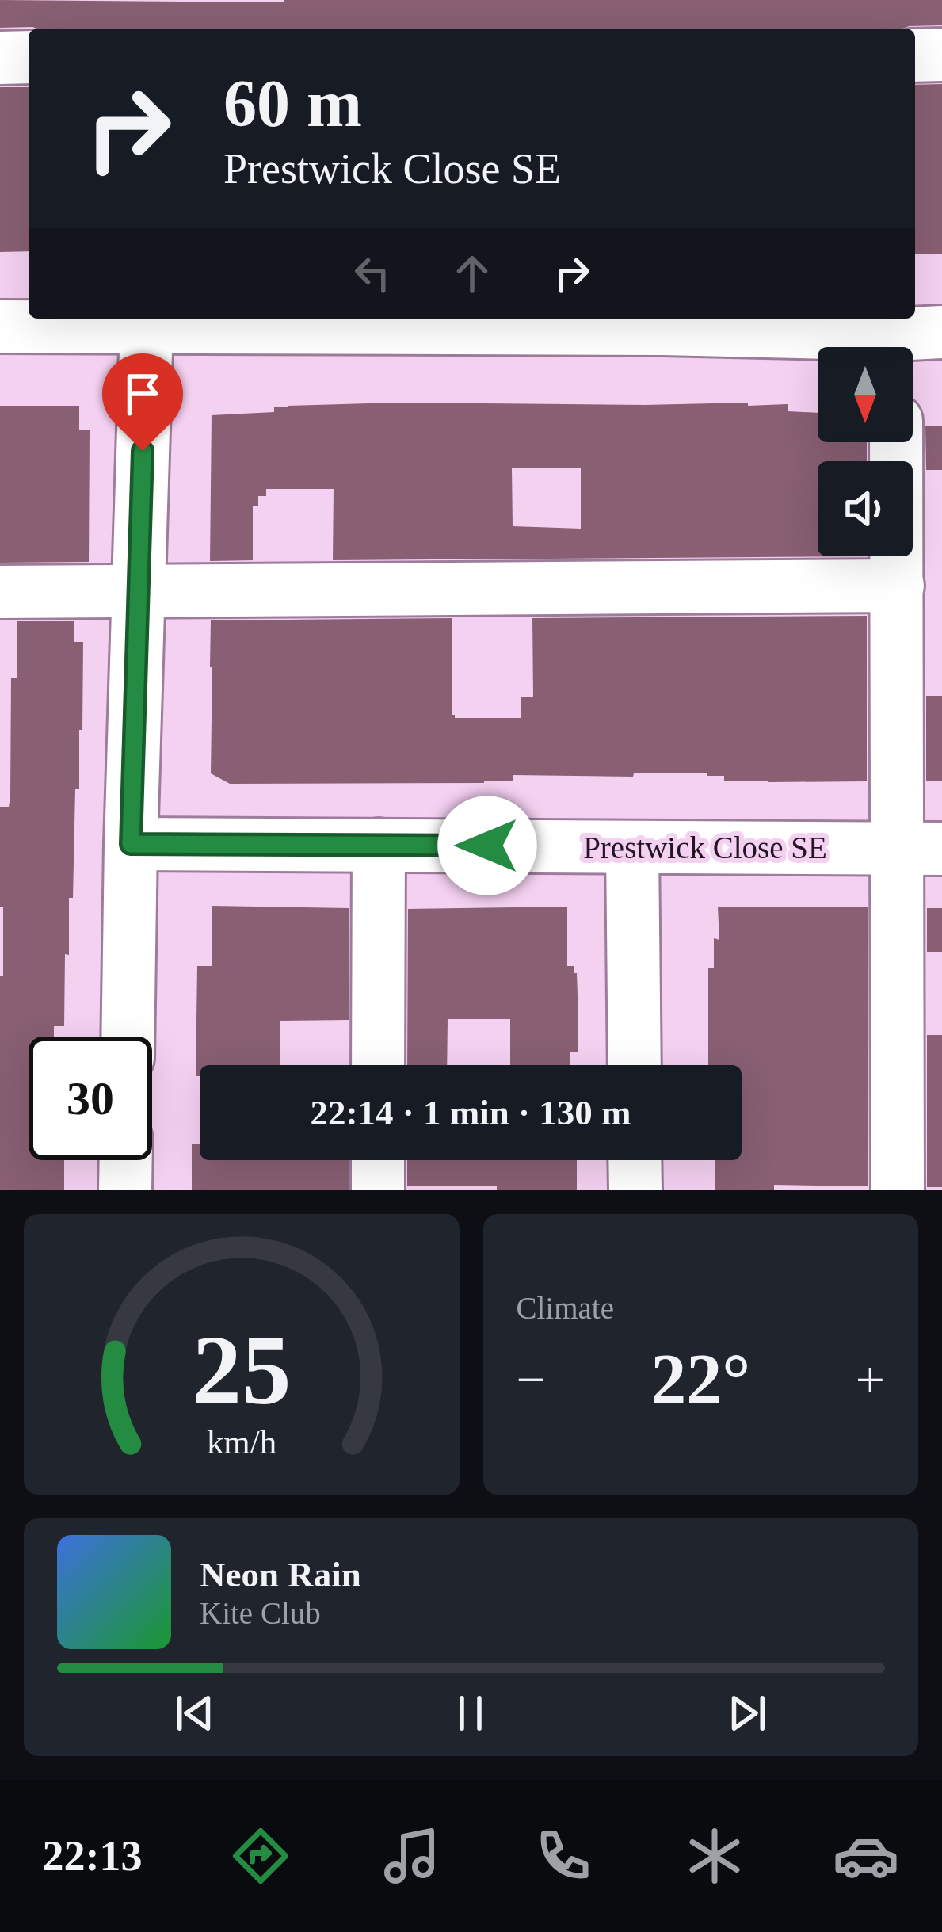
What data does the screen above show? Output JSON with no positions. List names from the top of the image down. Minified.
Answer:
{"streets":{"street":["Prestwick Close SE"]},"north":"bottom","page":{"turn":["60 m","Prestwick Close SE"],"limit":"30","trip":"22:14 · 1 min · 130 m","tile":"Climate","heat":["−","22°","+"],"song":["Neon Rain","Kite Club"],"tabs":"22:13","gauge":["25","km/h"]}}
